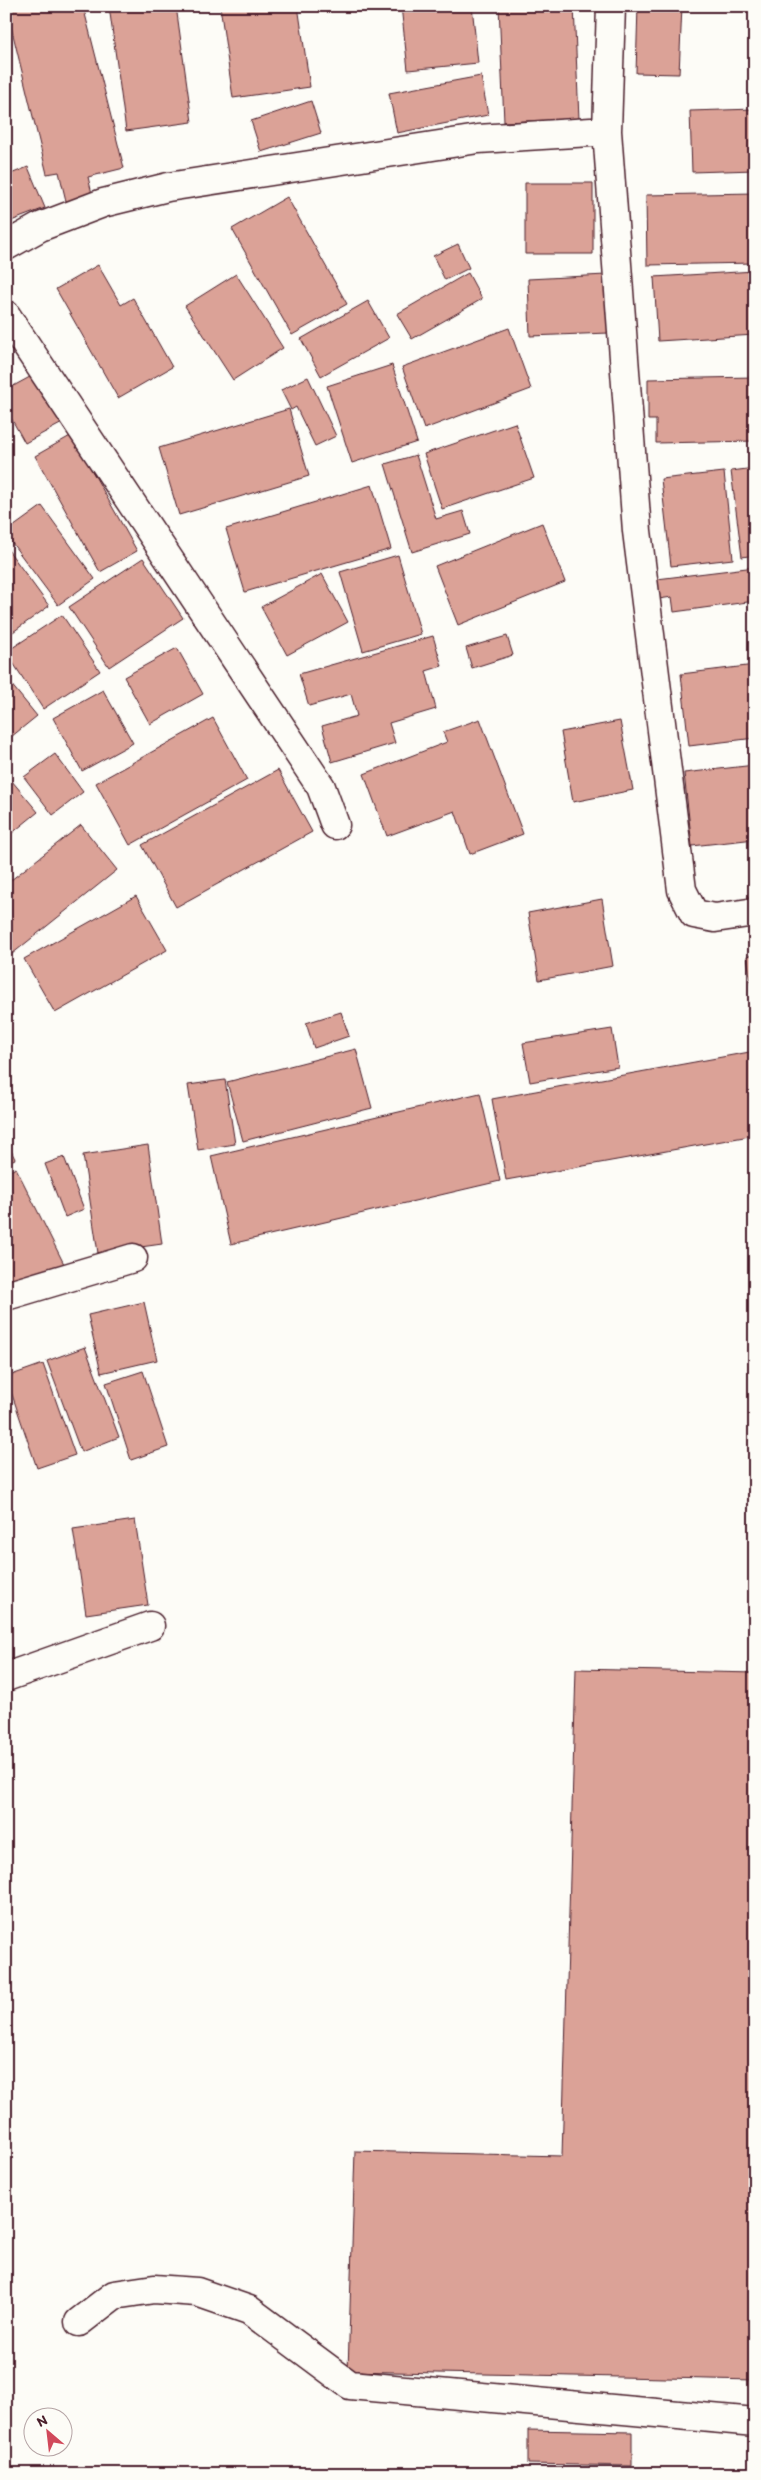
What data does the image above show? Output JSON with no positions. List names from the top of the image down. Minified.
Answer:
{"north":"top left"}
